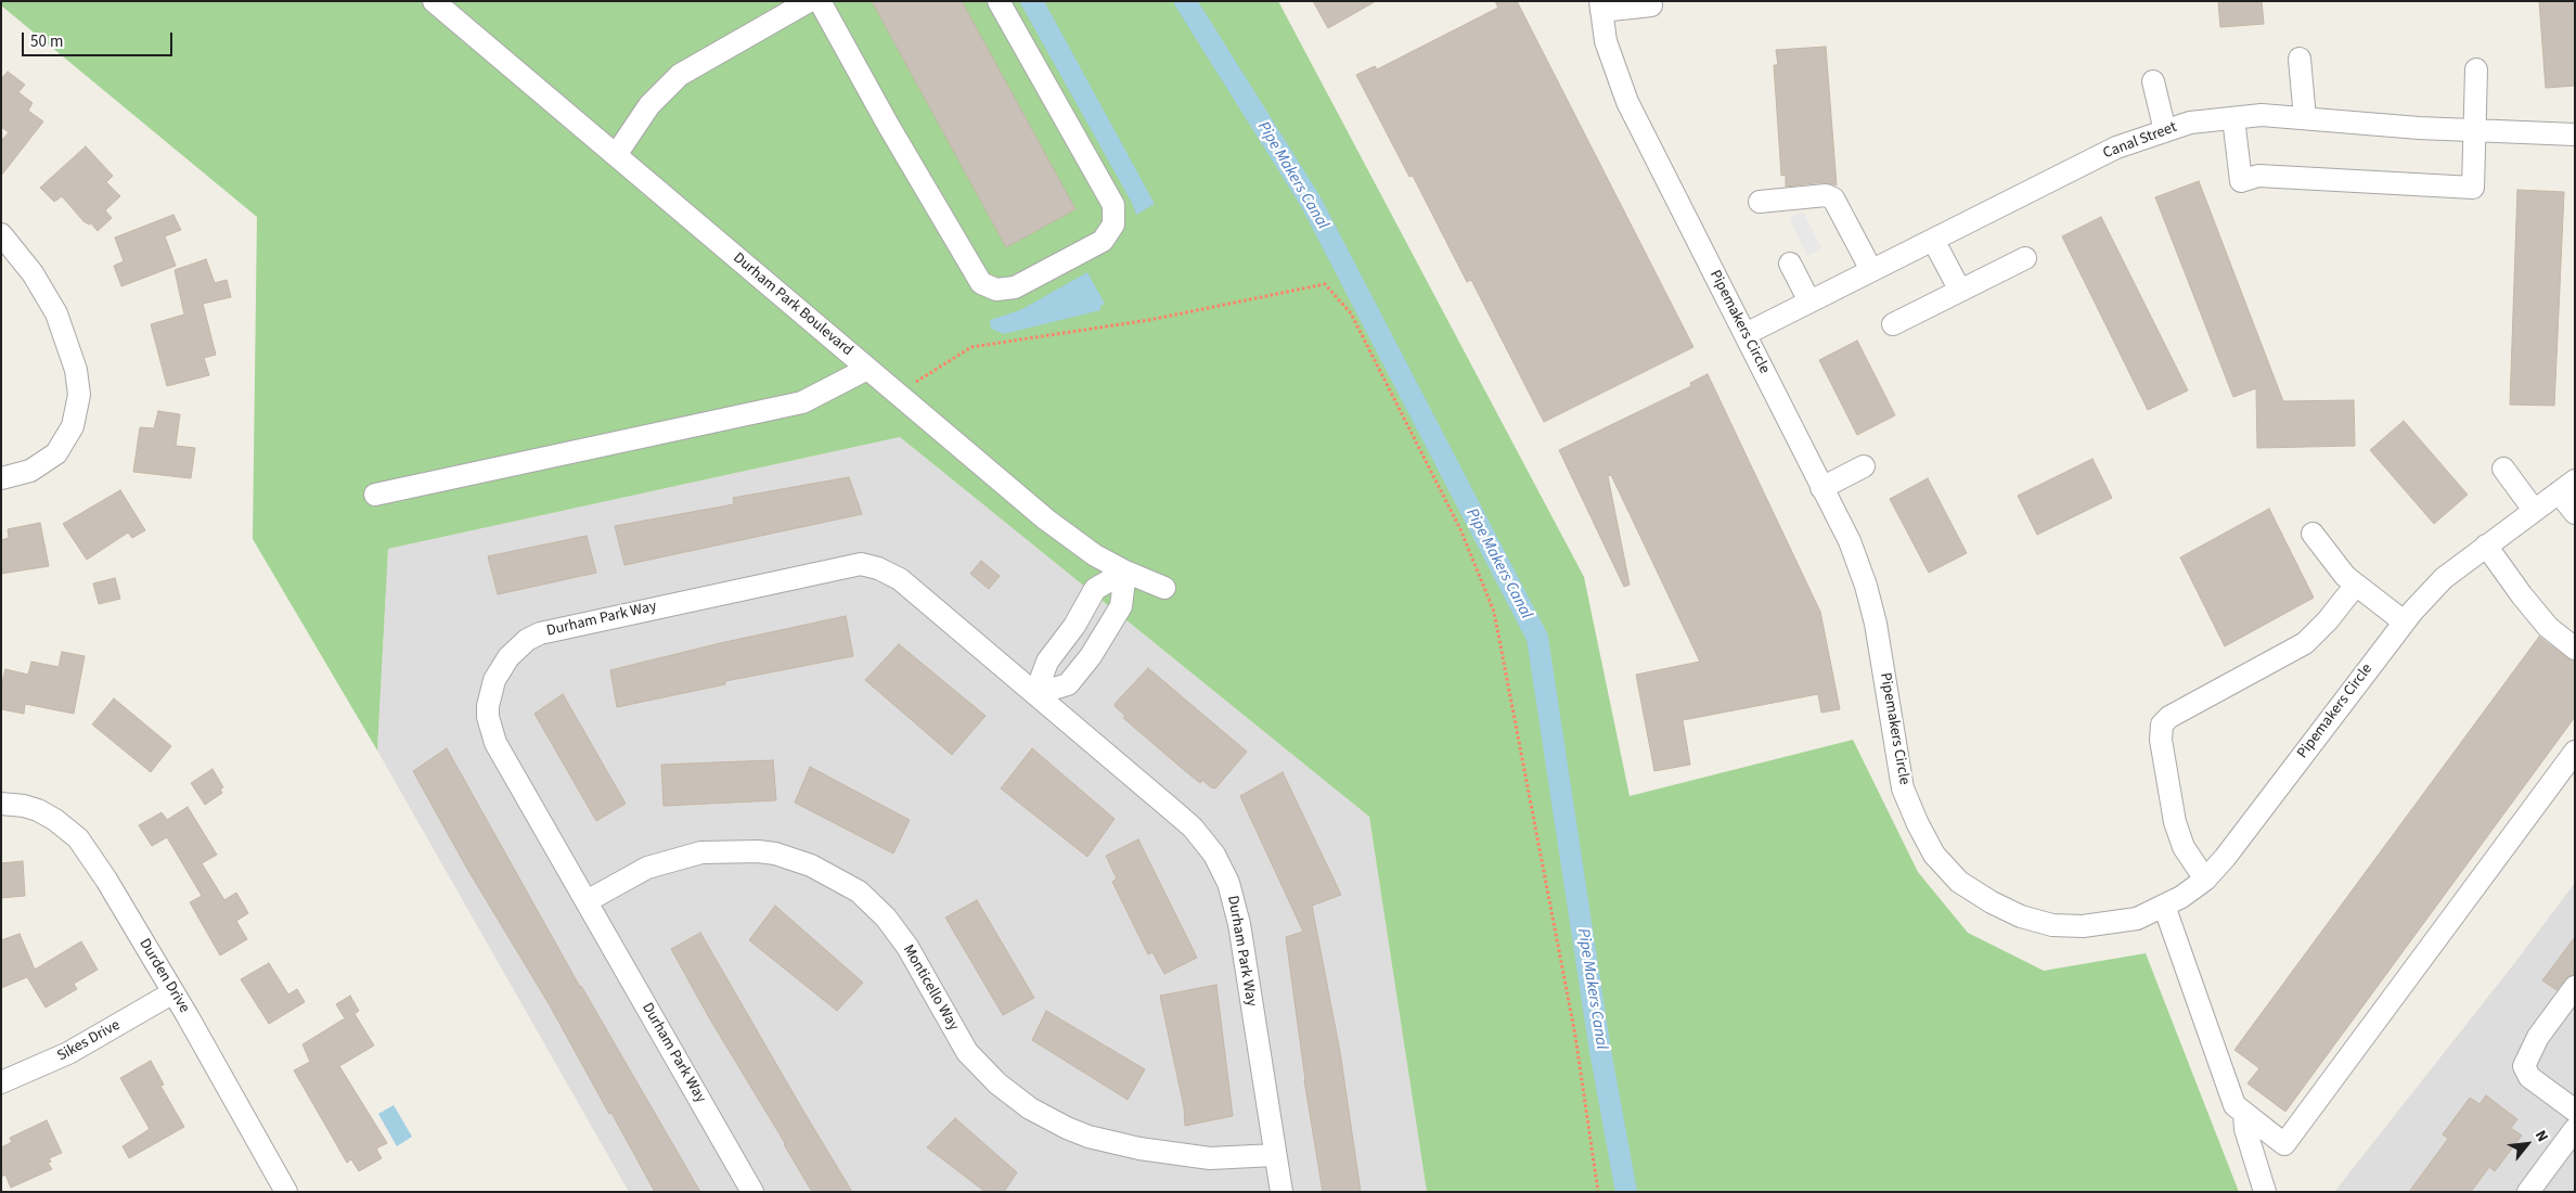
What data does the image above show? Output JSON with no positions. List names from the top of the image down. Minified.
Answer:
{"streets":{"street":["Canal Street","Durham Park Boulevard","Pipemakers Circle","Durham Park Way","Durden Drive","Monticello Way","Sikes Drive"]},"crossings":[["Canal Street","Pipemakers Circle"],["Durham Park Way","Monticello Way"],["Durden Drive","Sikes Drive"]],"water":["Pipe Makers Canal"],"scale_bar":"50 m","north":"top right"}
